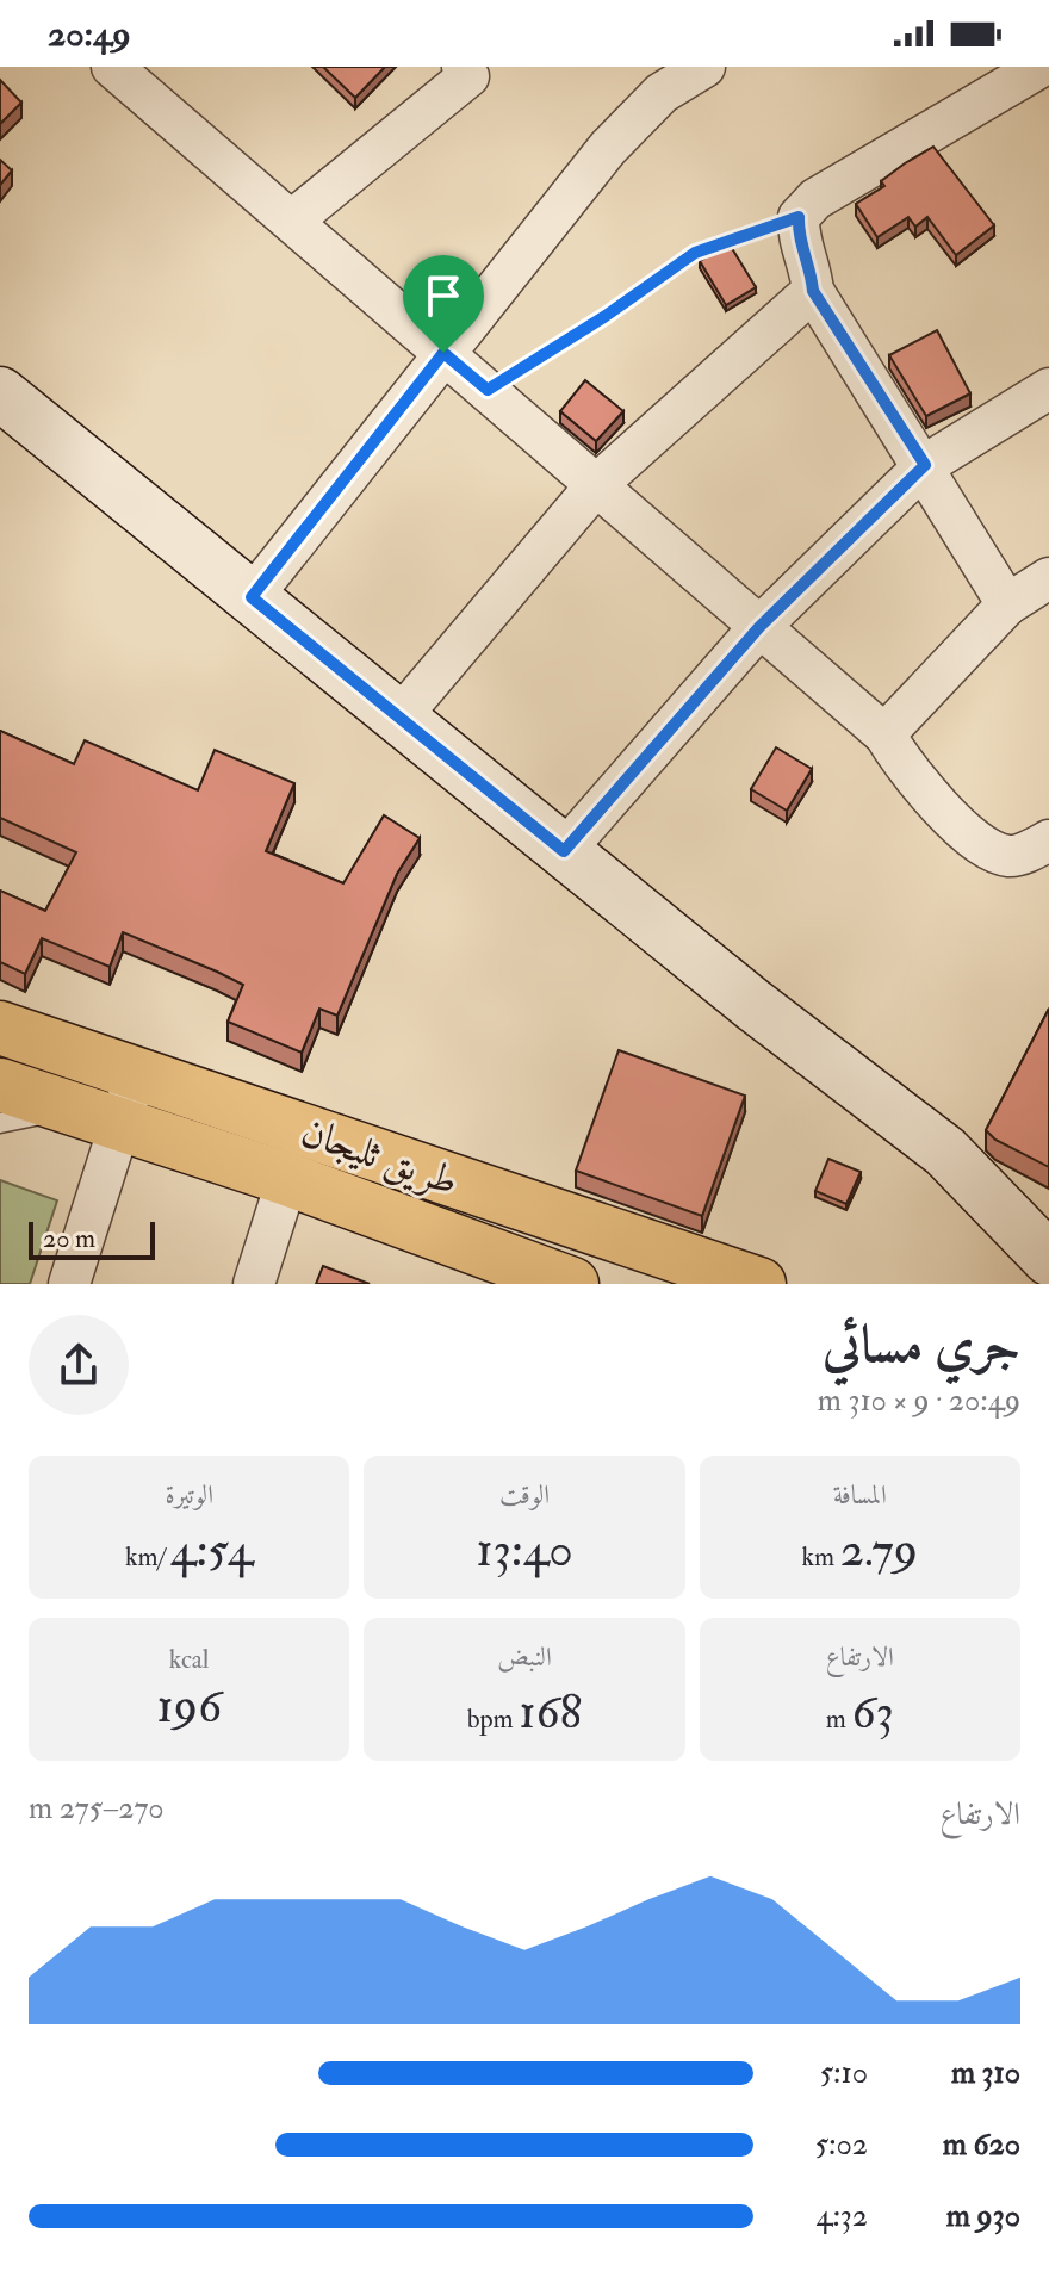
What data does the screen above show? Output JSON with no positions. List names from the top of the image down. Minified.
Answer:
{"streets":{"main road":["طريق ثليجان"]},"scale_bar":"20 m","page":{"status":"20:49","scale":"20 m","heading":["جري مسائي","20:49 · 9 × 310 m"],"stats":[["المسافة","2.79 km"],["الوقت","13:40"],["الوتيرة","4:54 /km"],["الارتفاع","63 m"],["النبض","168 bpm"],["kcal","196"]],"chart":["الارتفاع","270–275 m"],"list":[{"name":"310 m","note":"5:10"},{"name":"620 m","note":"5:02"},{"name":"930 m","note":"4:32"}]}}
